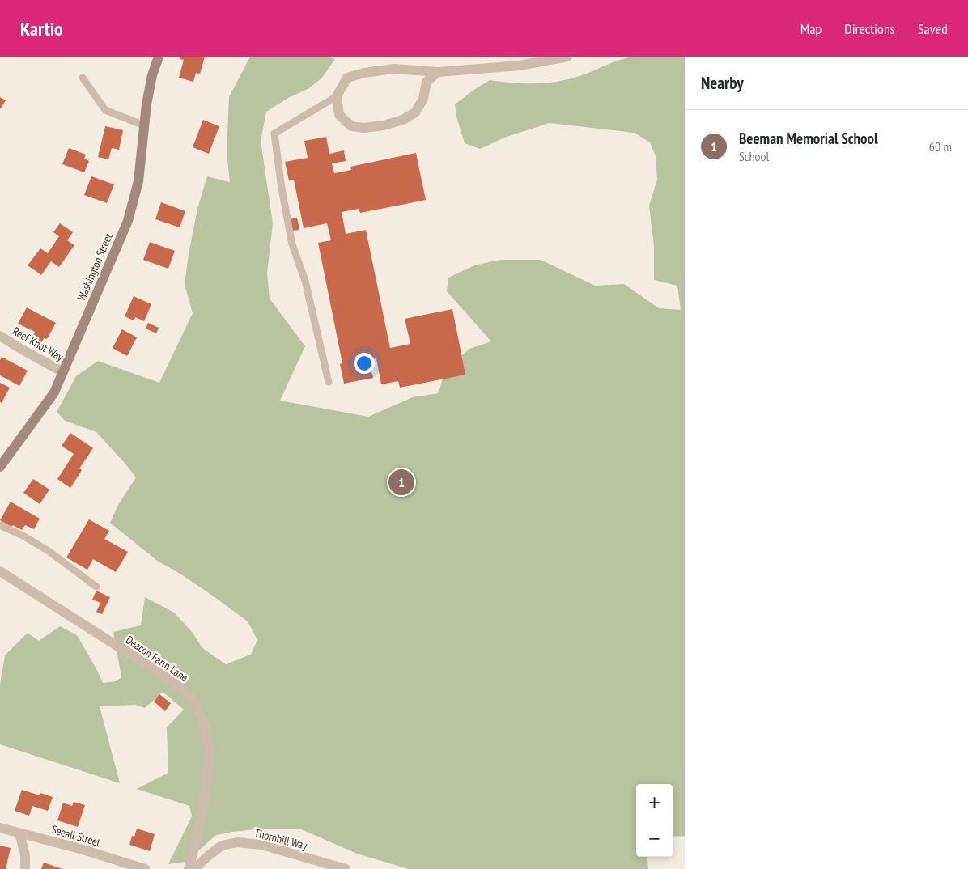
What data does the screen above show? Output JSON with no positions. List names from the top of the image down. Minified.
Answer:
{"streets":{"main road":["Washington Street"],"street":["Reef Knot Way","Deacon Farm Lane","Seeall Street","Thornhill Way"]},"crossings":[["Washington Street","Reef Knot Way"]],"page":{"header":"Kartio","nav":["Map","Directions","Saved"],"heading":"Nearby","list":[{"mark":"1","name":"Beeman Memorial School","note":"School","value":"60 m"}],"pins":"1","map_buttons":["+","−"]}}
